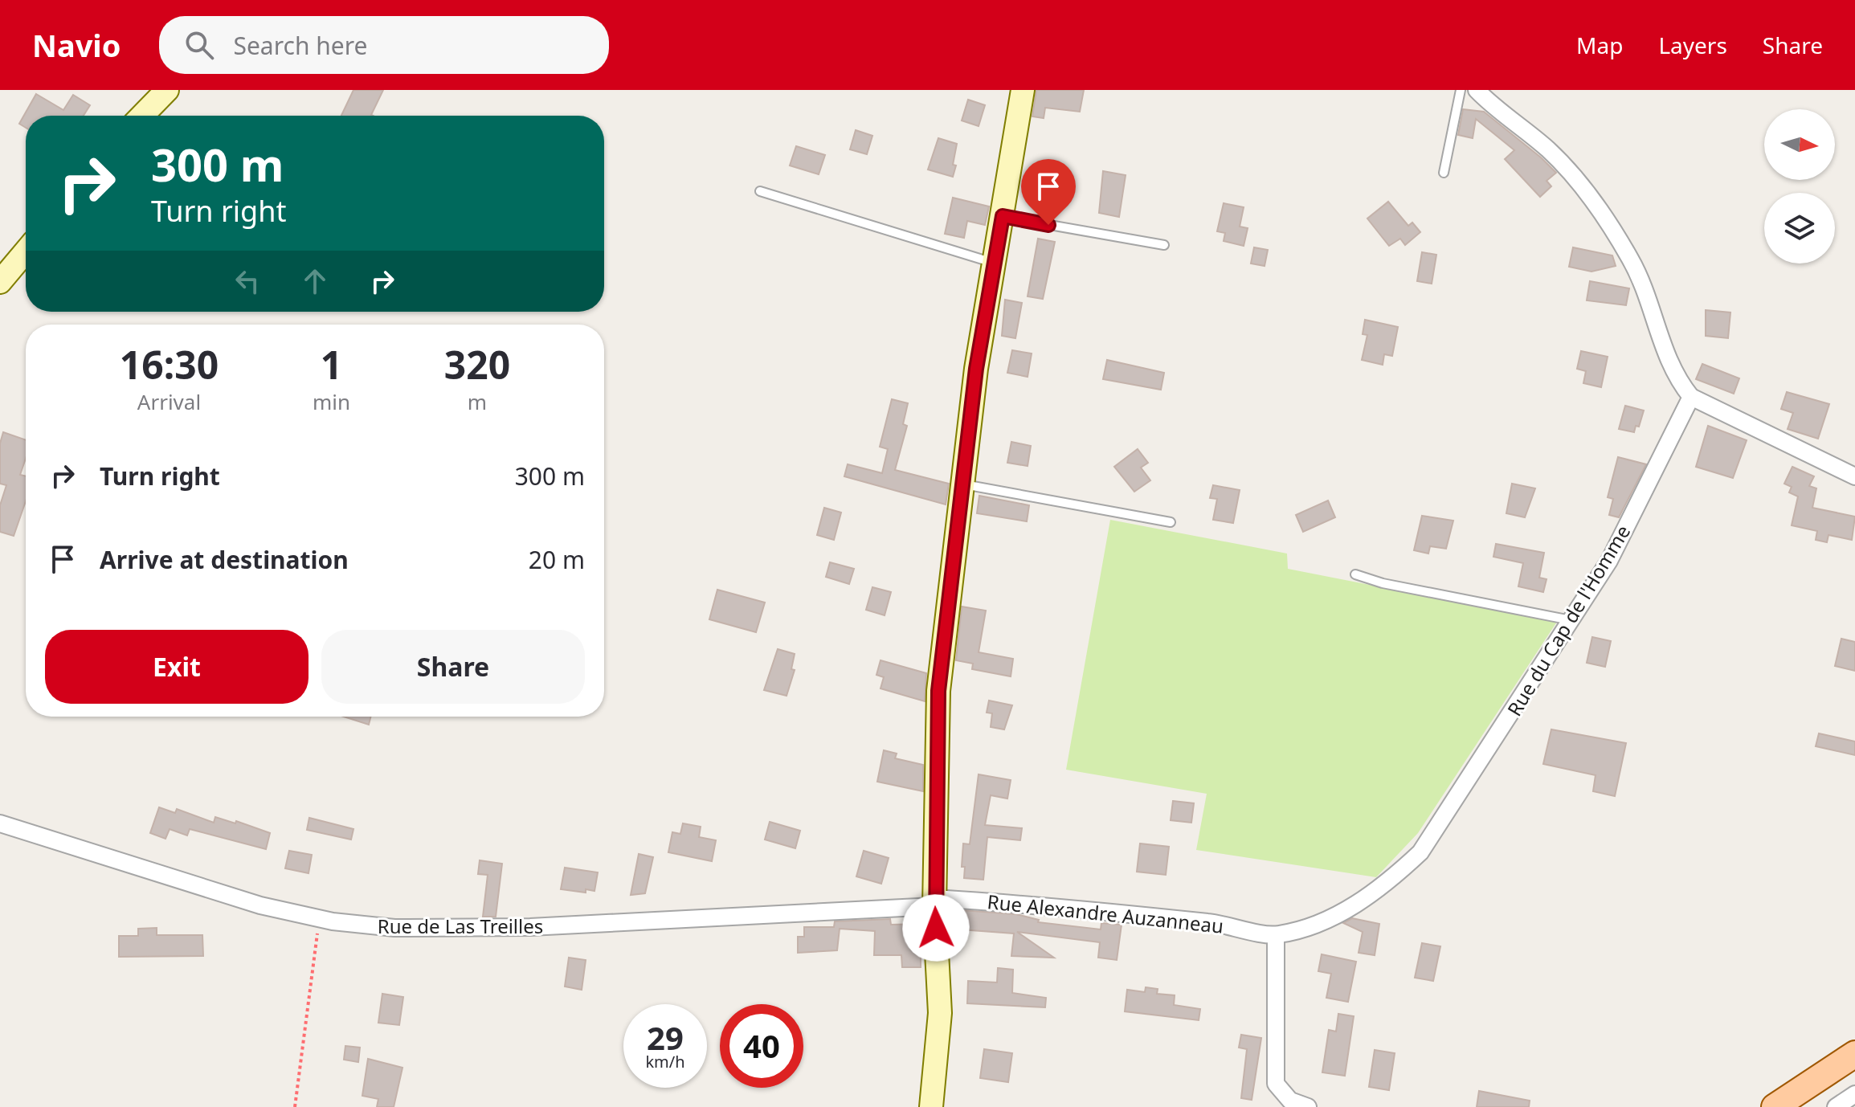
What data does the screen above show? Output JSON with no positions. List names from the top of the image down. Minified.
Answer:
{"streets":{"street":["Rue du Cap de l'Homme","Rue Alexandre Auzanneau","Rue de Las Treilles"]},"crossings":[["Rue du Cap de l'Homme","Rue Alexandre Auzanneau"],["Rue Alexandre Auzanneau","Rue de Las Treilles"]],"north":"right","page":{"header":"Navio","search":"Search here","nav":["Map","Layers","Share"],"turn":["300 m","Turn right"],"eta":["16:30","Arrival","1","min","320","m"],"list":[{"name":"Turn right","value":"300 m"},{"name":"Arrive at destination","value":"20 m"}],"buttons":["Exit","Share"],"speed":"29 km/h","limit":"40"}}
